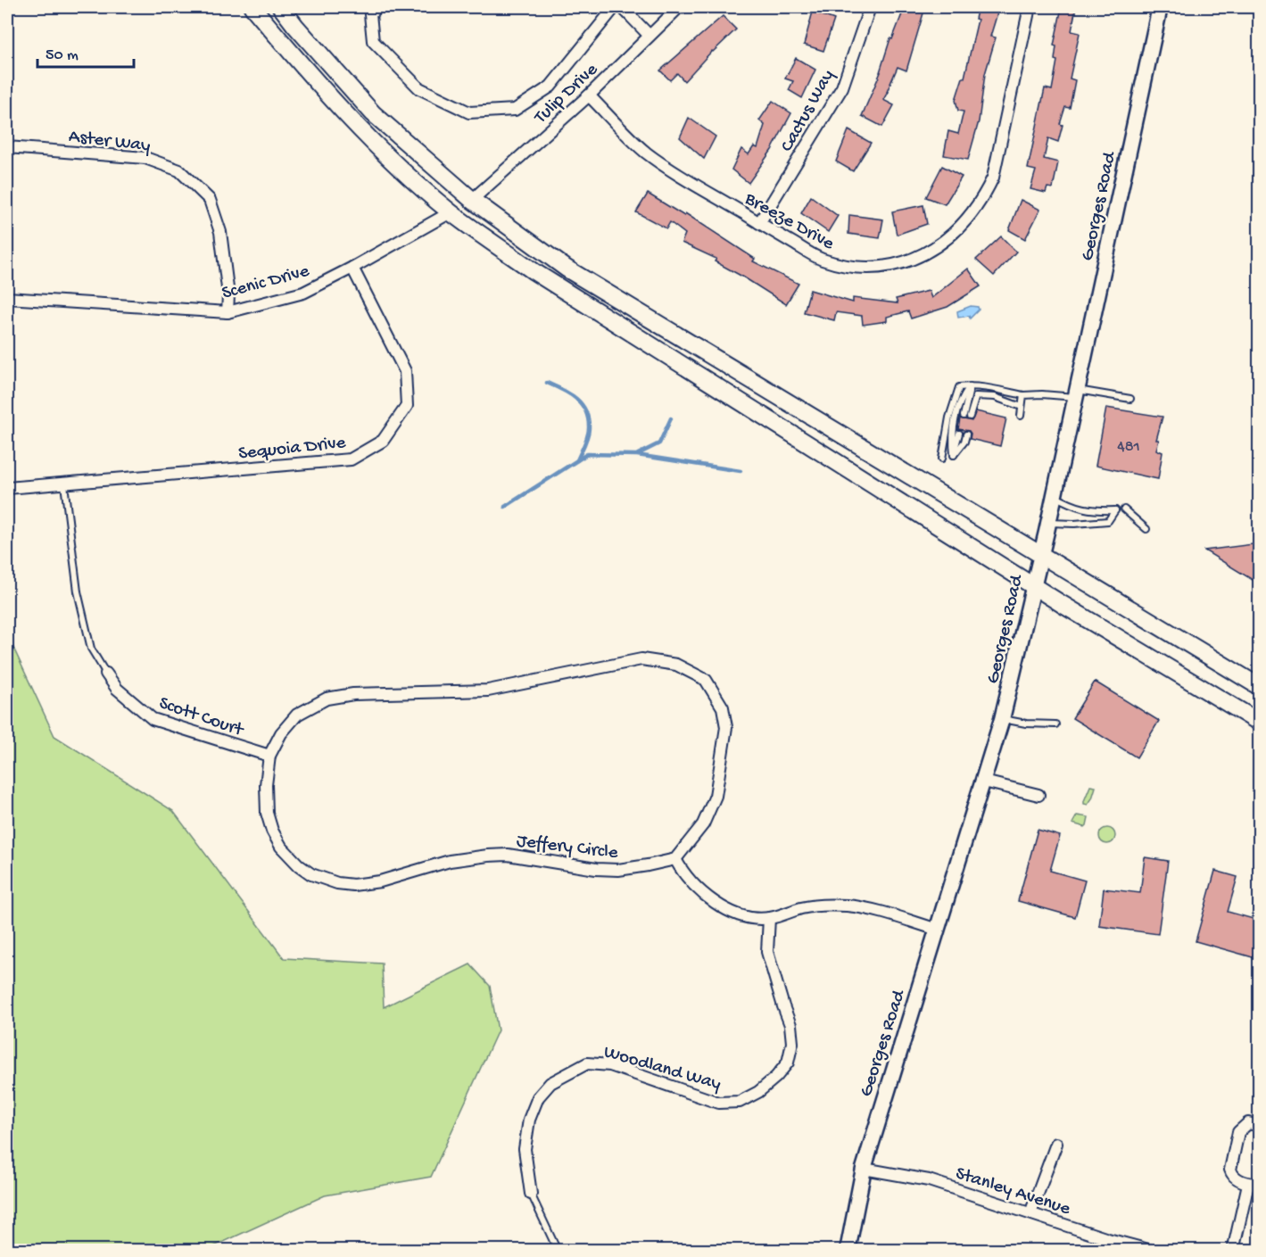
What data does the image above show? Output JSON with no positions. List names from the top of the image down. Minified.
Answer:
{"streets":{"street":["Tulip Drive","Cactus Way","Aster Way","Georges Road","Breeze Drive","Scenic Drive","Sequoia Drive","Scott Court","Jeffery Circle","Woodland Way","Stanley Avenue"]},"crossings":[["Tulip Drive","Breeze Drive"],["Cactus Way","Breeze Drive"],["Aster Way","Scenic Drive"],["Georges Road","Stanley Avenue"],["Scenic Drive","Sequoia Drive"],["Scott Court","Jeffery Circle"]],"house_numbers":["481"],"scale_bar":"50 m"}
